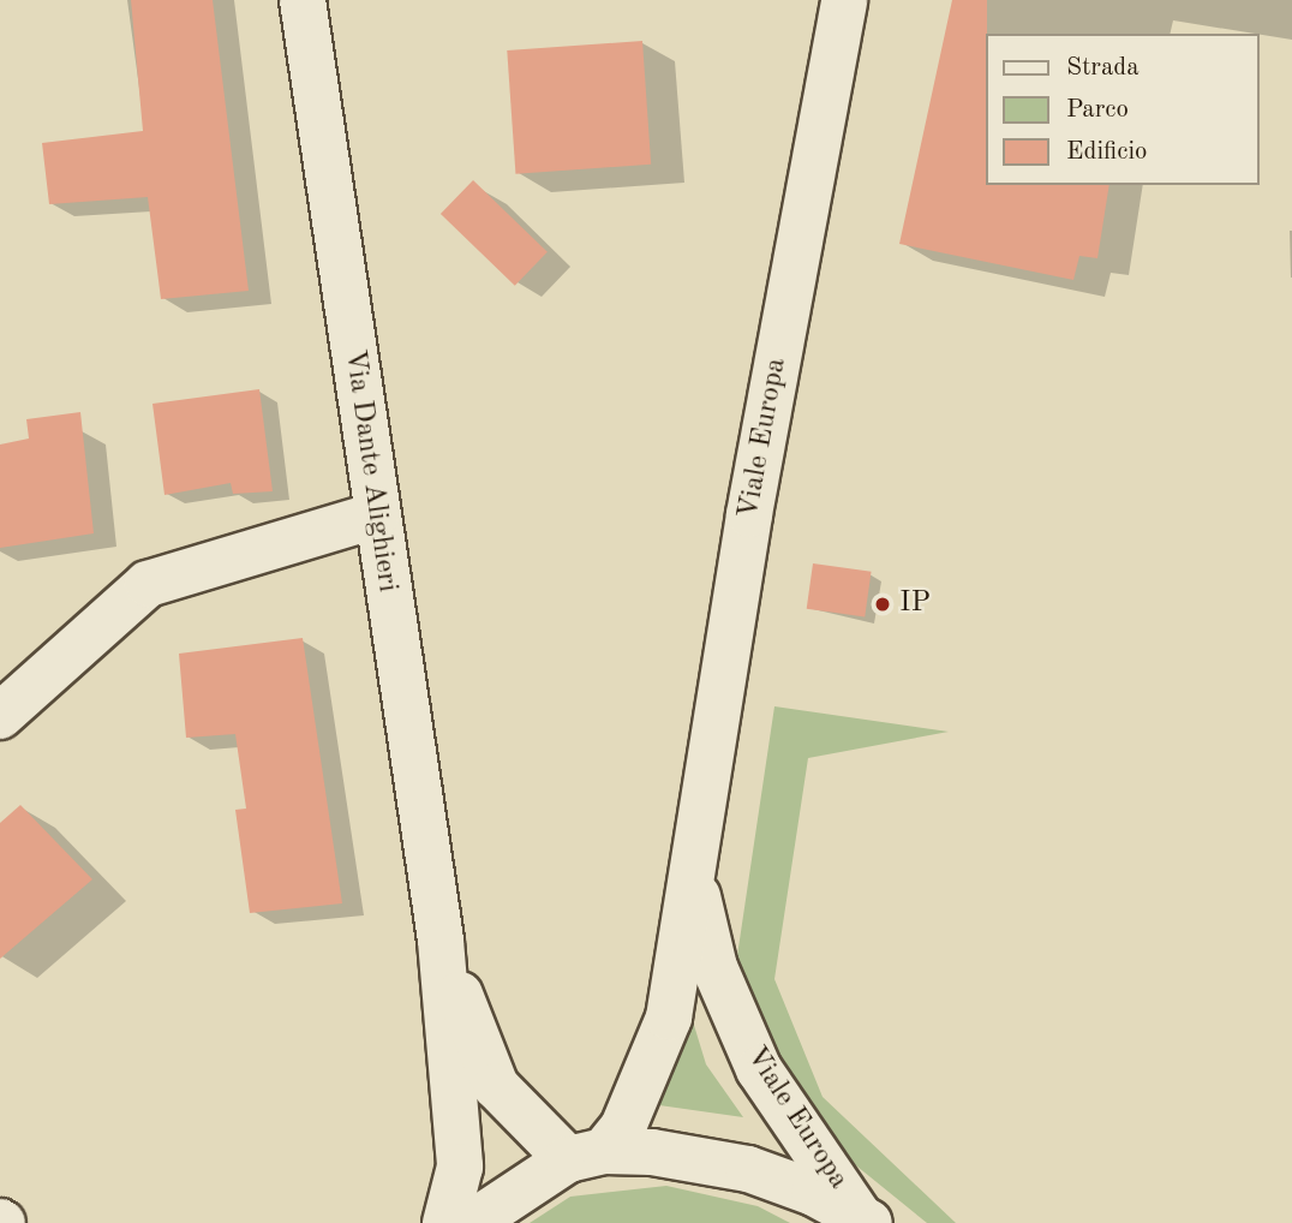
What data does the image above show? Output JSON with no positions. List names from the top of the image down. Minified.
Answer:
{"streets":{"street":["Viale Europa","Via Dante Alighieri"]},"crossings":[["Viale Europa","Via Dante Alighieri"]],"places":["IP"],"legend":["Strada","Parco","Edificio"]}
